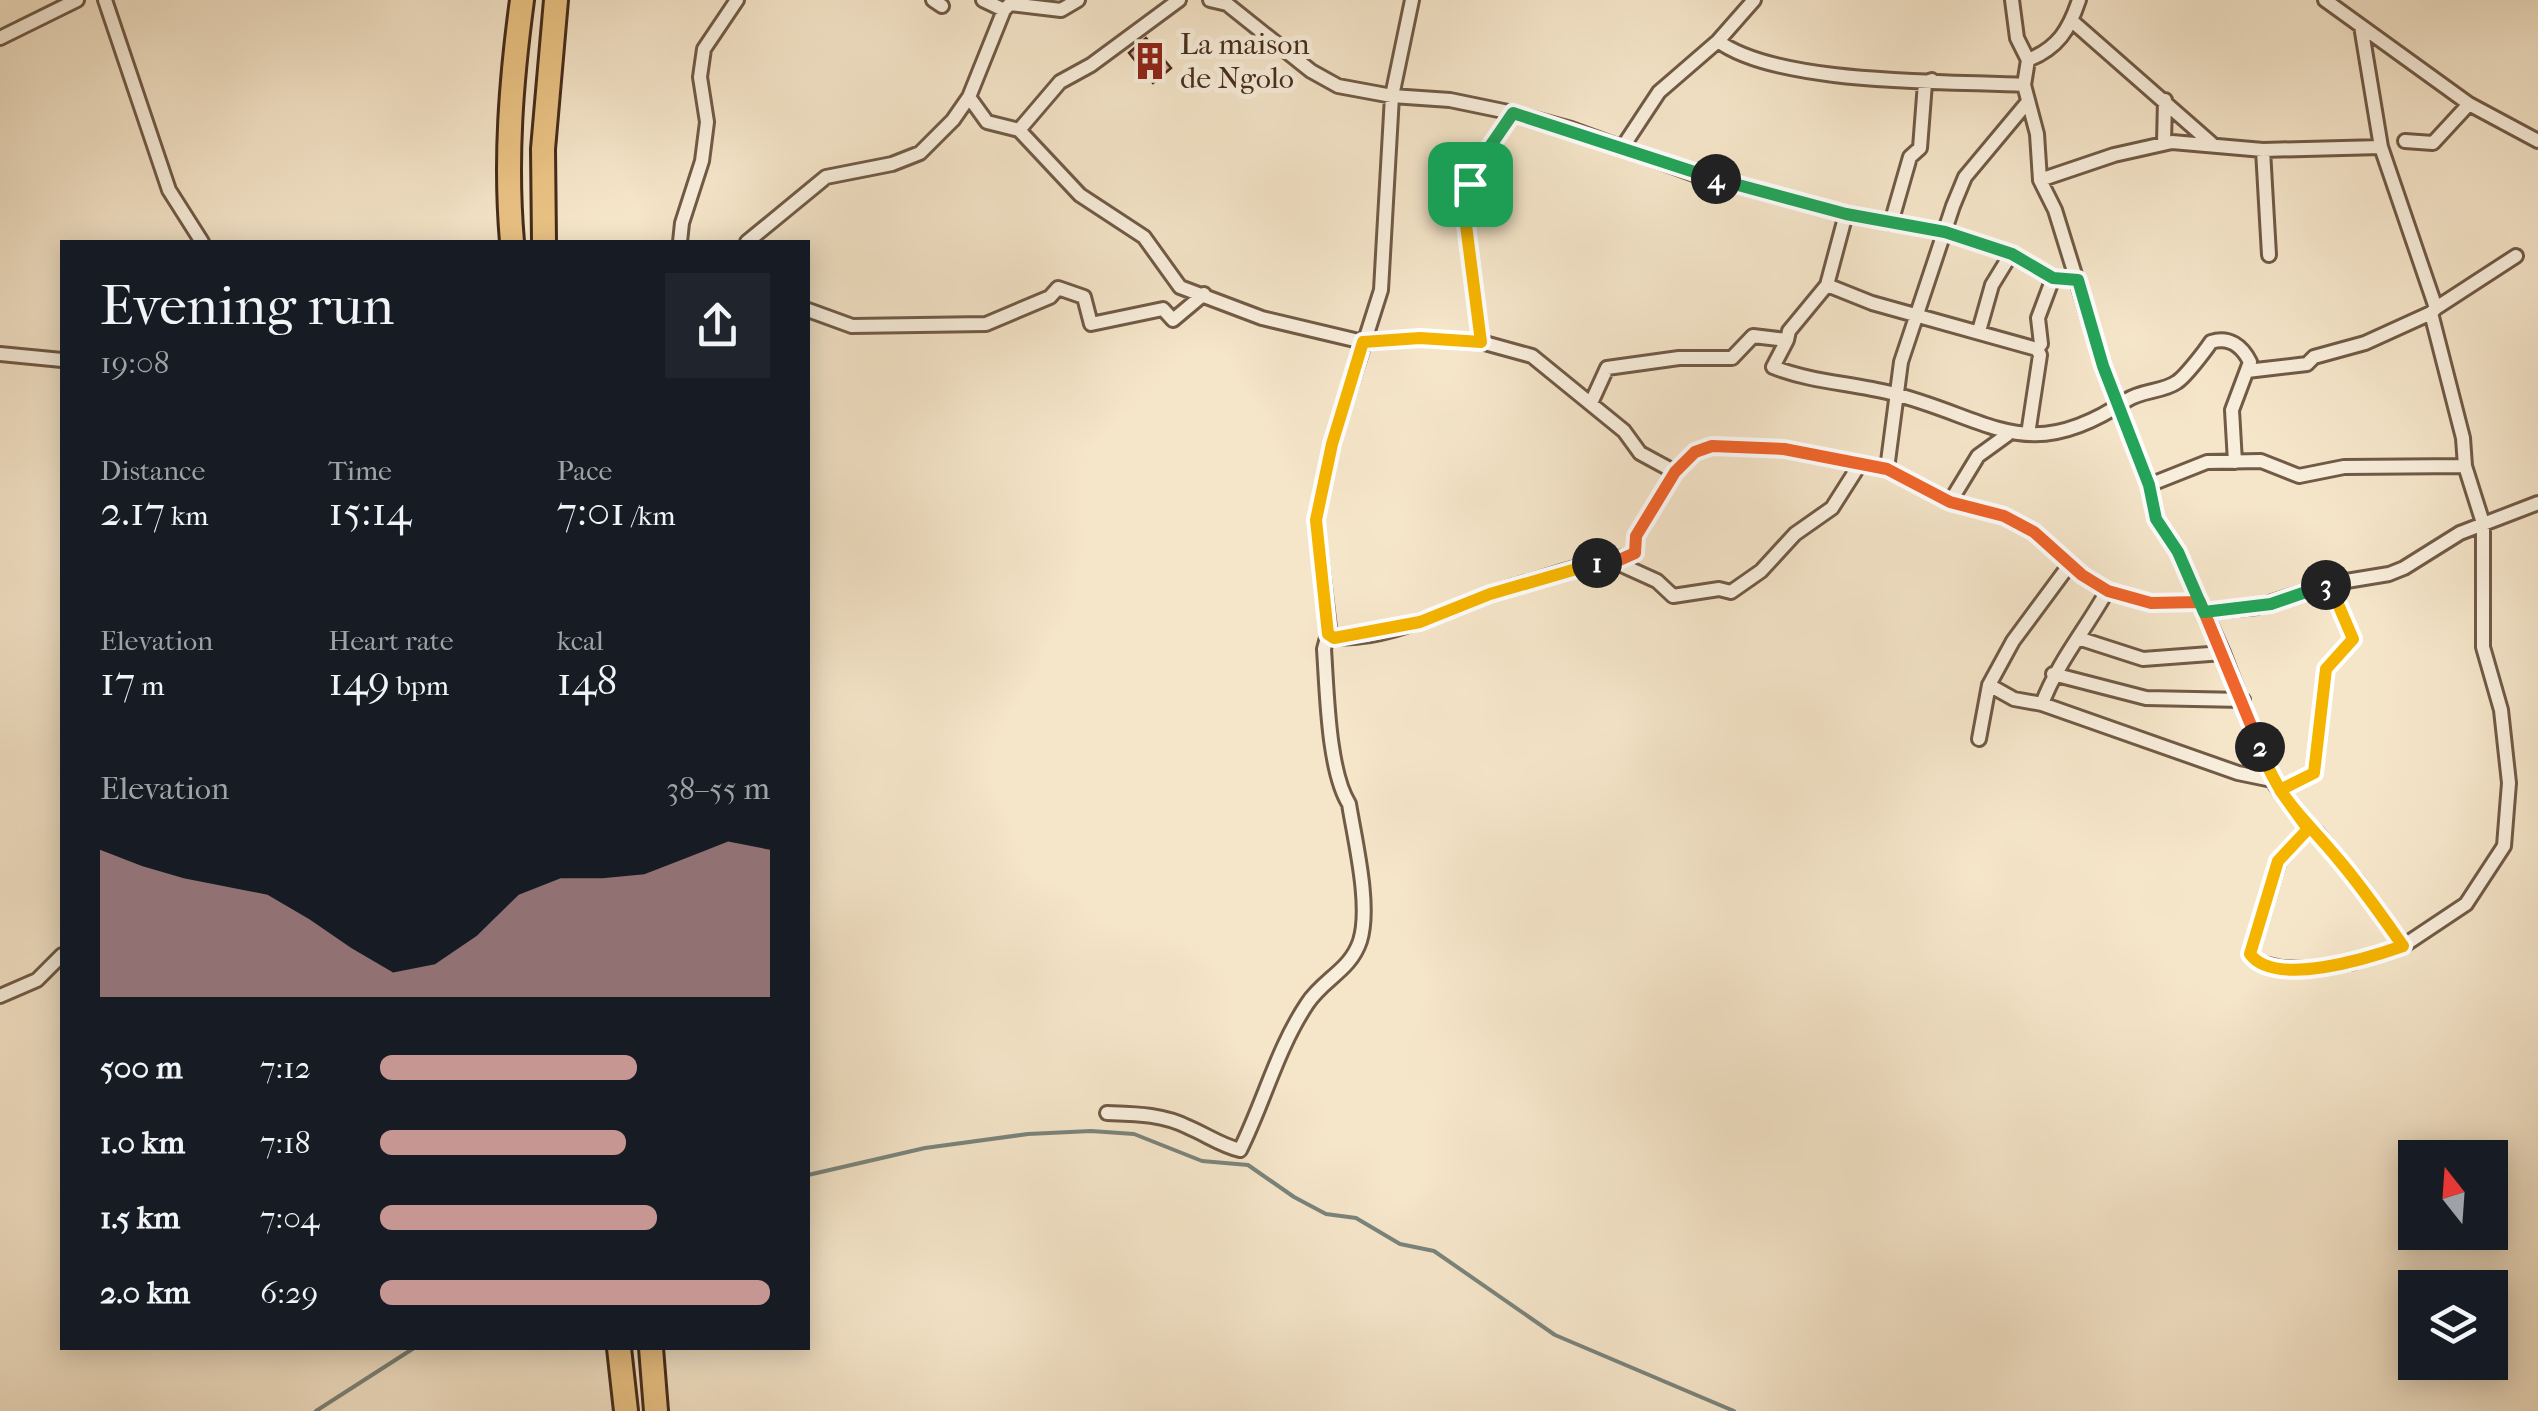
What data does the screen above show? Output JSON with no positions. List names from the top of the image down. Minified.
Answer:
{"places":{"building":["La maison de Ngolo"]},"north":"top","page":{"pins":["4","1","3","2"],"heading":["Evening run","19:08"],"stats":[["Distance","2.17 km"],["Time","15:14"],["Pace","7:01 /km"],["Elevation","17 m"],["Heart rate","149 bpm"],["kcal","148"]],"chart":["Elevation","38–55 m"],"list":[{"name":"500 m","note":"7:12"},{"name":"1.0 km","note":"7:18"},{"name":"1.5 km","note":"7:04"},{"name":"2.0 km","note":"6:29"}]}}
